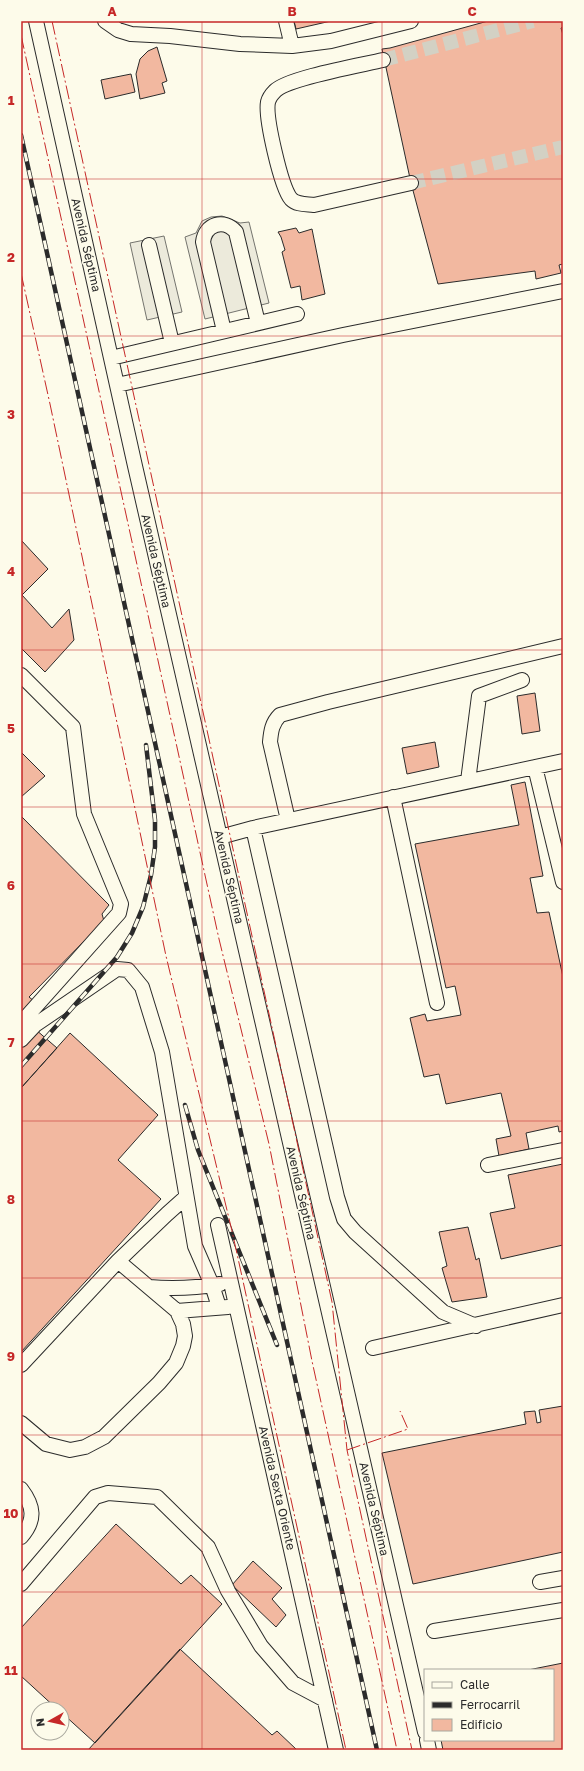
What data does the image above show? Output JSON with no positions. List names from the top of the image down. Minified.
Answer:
{"streets":{"street":["Avenida Séptima","Avenida Sexta Oriente"]},"legend":["Calle","Ferrocarril","Edificio"],"north":"left","grid":{"columns":["A","B","C"],"rows":["1","2","3","4","5","6","7","8","9","10","11"]}}
